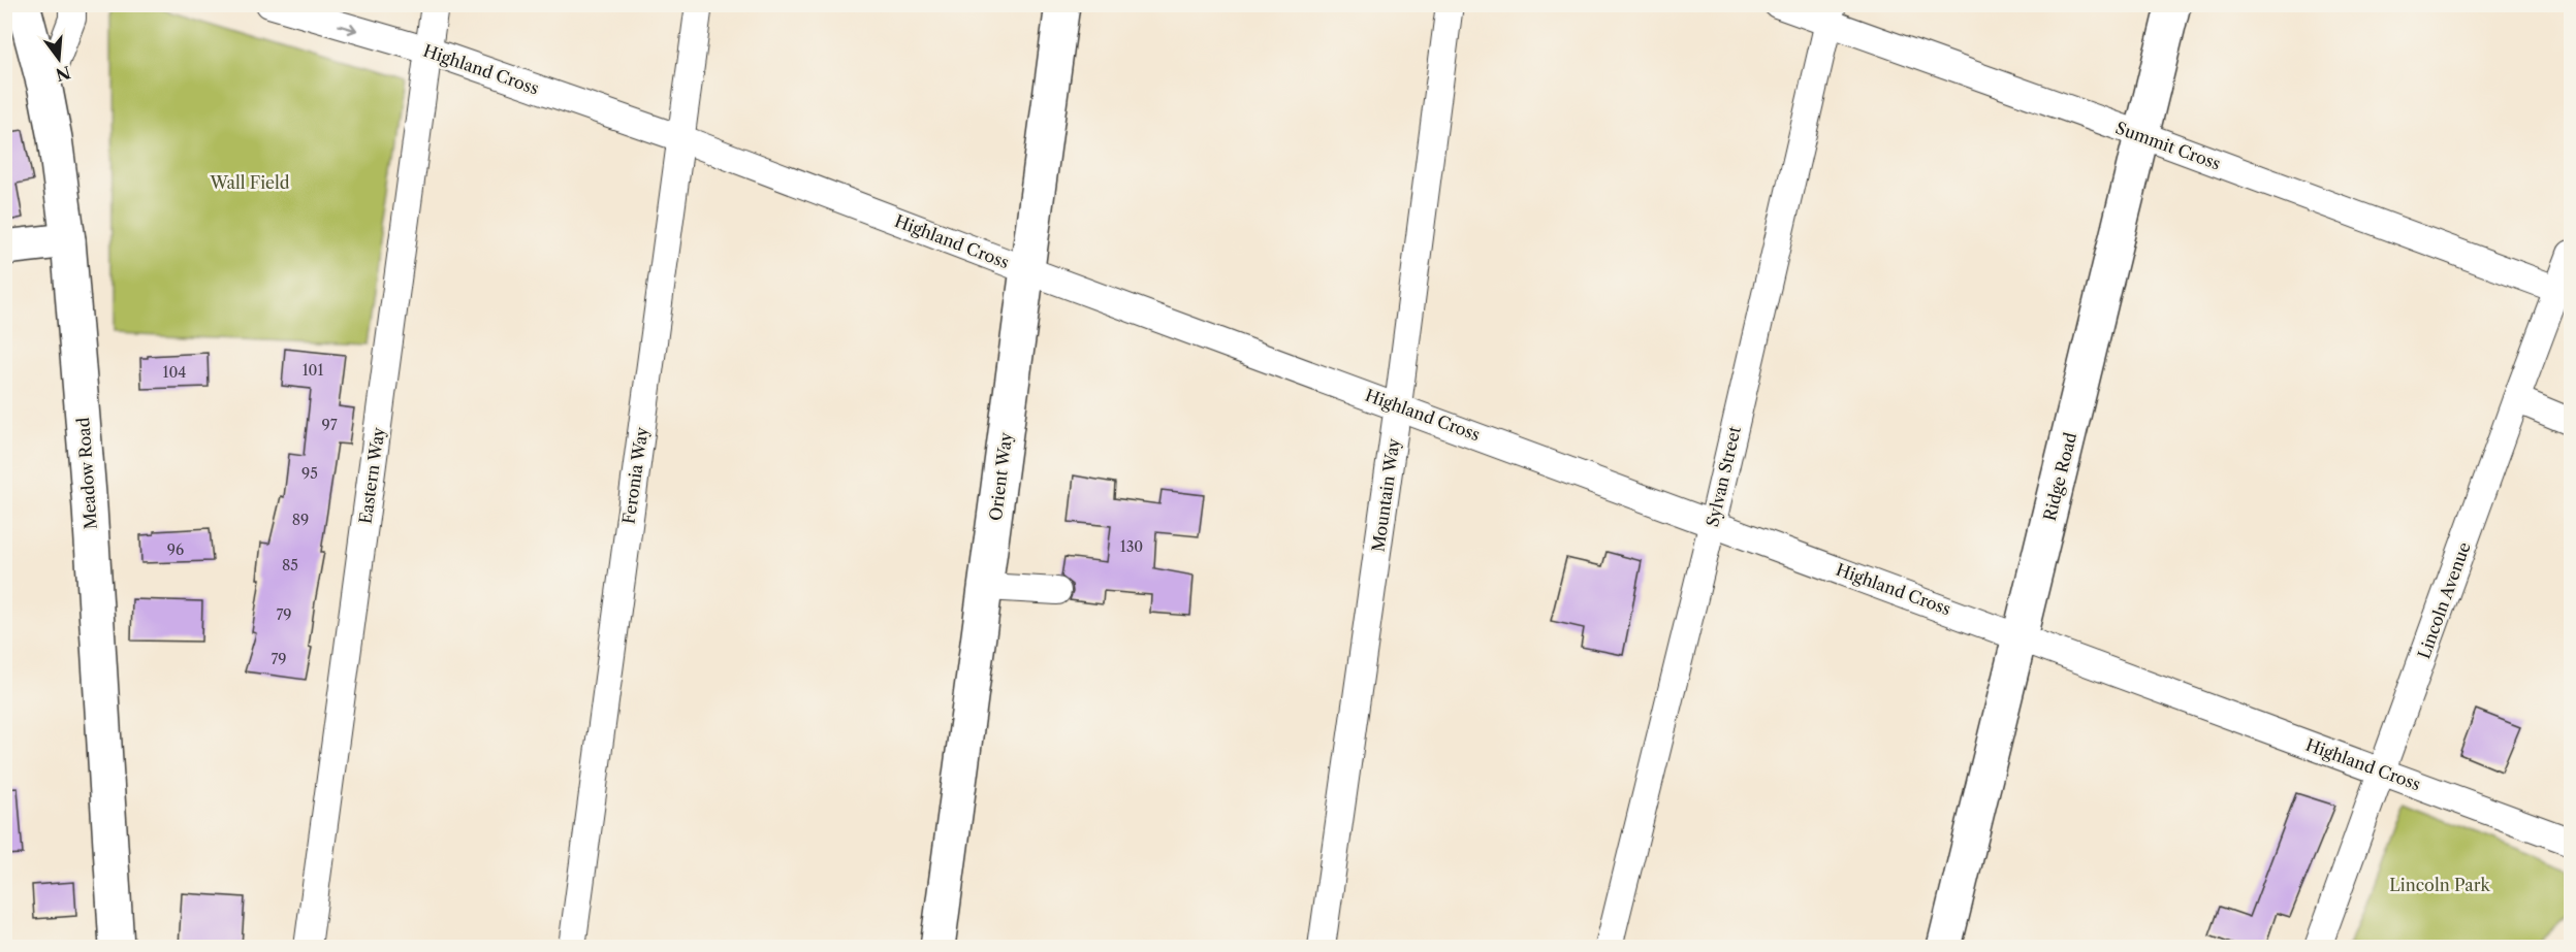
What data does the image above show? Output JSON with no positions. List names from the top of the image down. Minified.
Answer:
{"streets":{"main road":["Meadow Road","Orient Way","Ridge Road"],"street":["Highland Cross","Summit Cross","Eastern Way","Feronia Way","Sylvan Street","Mountain Way","Lincoln Avenue"]},"crossings":[["Highland Cross","Eastern Way"],["Highland Cross","Feronia Way"],["Highland Cross","Orient Way"],["Highland Cross","Sylvan Street"],["Highland Cross","Ridge Road"],["Highland Cross","Mountain Way"],["Highland Cross","Lincoln Avenue"],["Summit Cross","Sylvan Street"],["Summit Cross","Ridge Road"],["Summit Cross","Lincoln Avenue"]],"parks":["Wall Field","Lincoln Park"],"house_numbers":["101","104","97","95","89","130","96","85","79","79"],"north":"bottom"}
